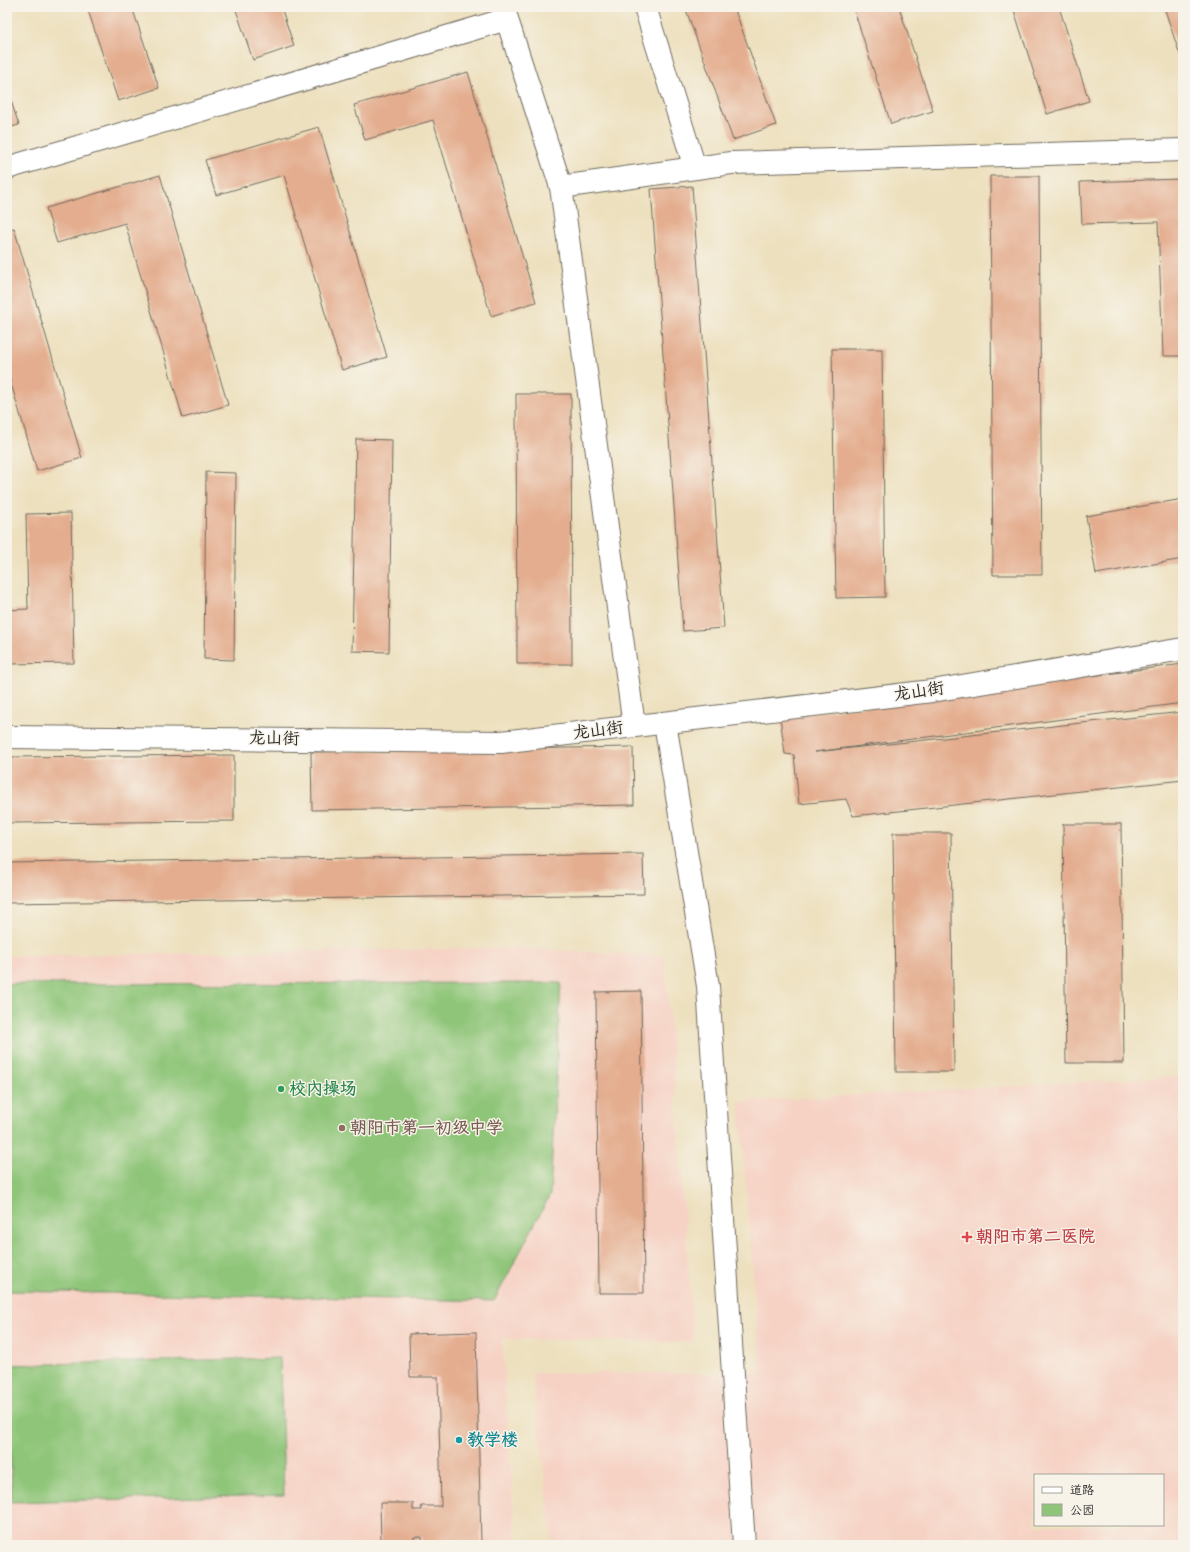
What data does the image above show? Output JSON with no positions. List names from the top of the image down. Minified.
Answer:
{"streets":{"street":["龙山街"]},"places":{"other":["校内操场","朝阳市第一初级中学","教学楼"],"health":["朝阳市第二医院"]},"legend":["道路","公园"]}
